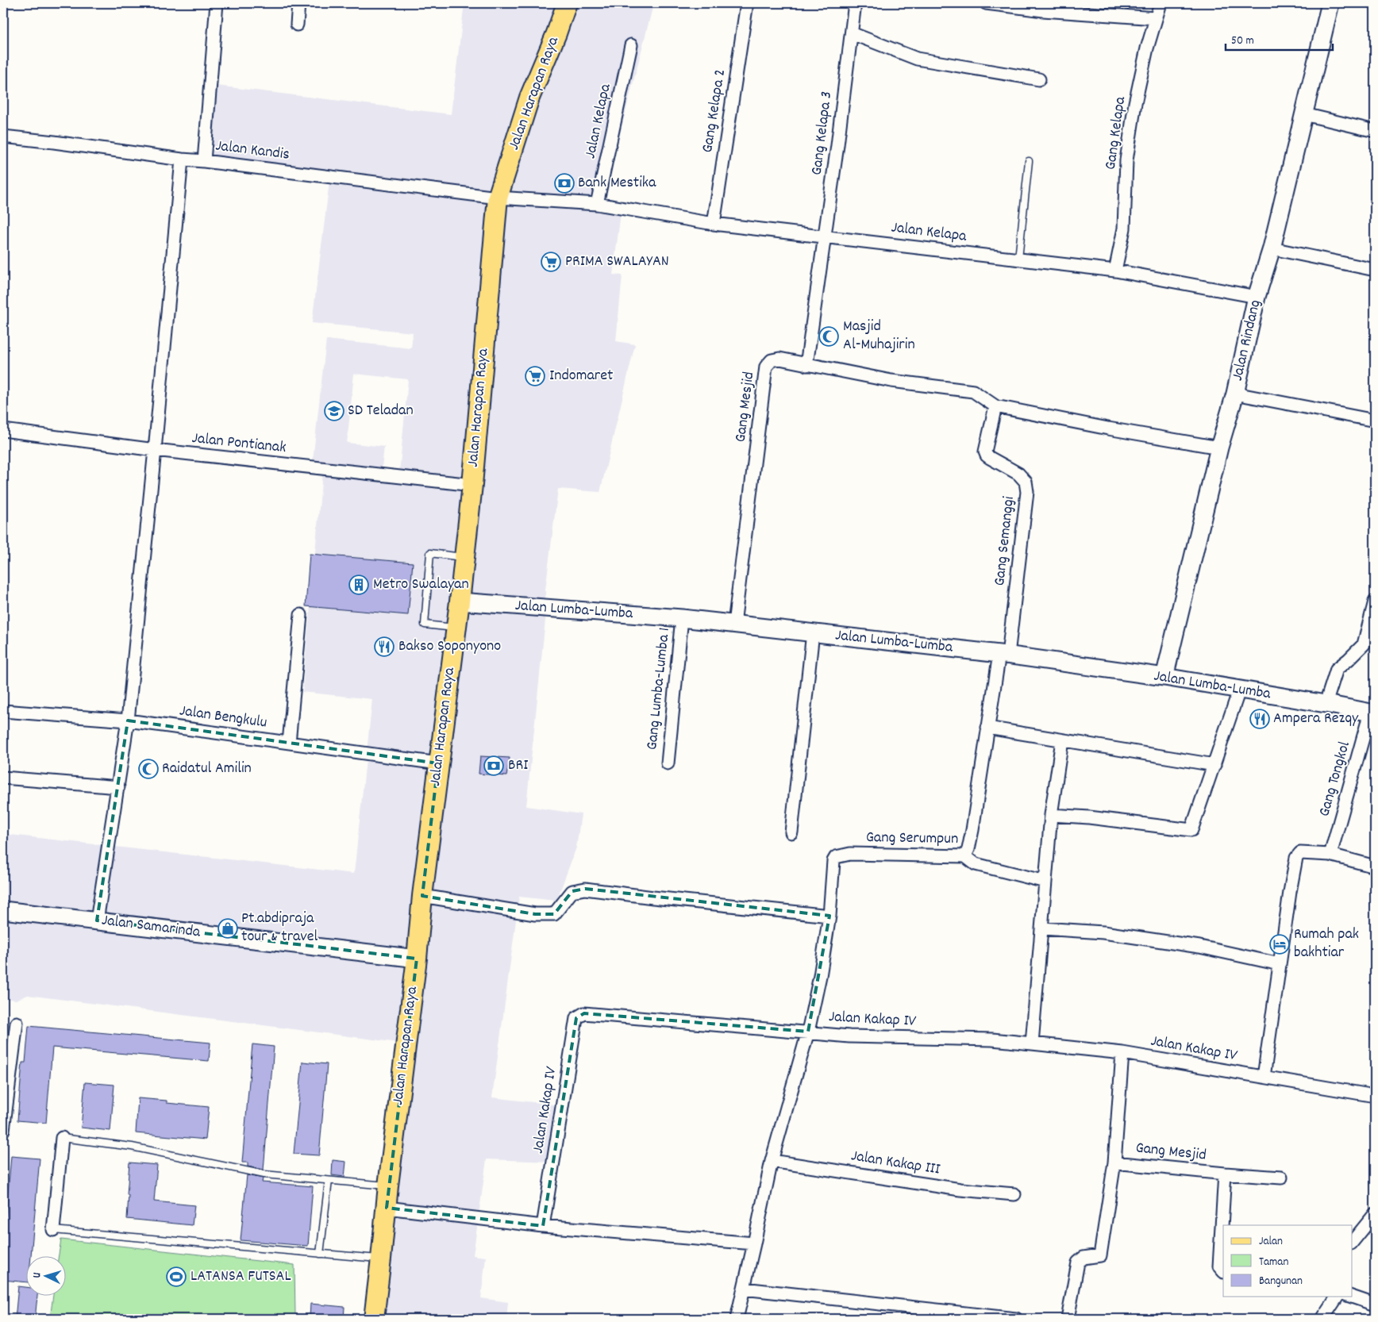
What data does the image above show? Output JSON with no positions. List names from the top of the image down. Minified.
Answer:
{"streets":{"main road":["Jalan Harapan Raya"],"street":["Gang Kelapa 2","Jalan Kelapa","Gang Kelapa 3","Gang Kelapa","Jalan Kandis","Jalan Rindang","Gang Mesjid","Jalan Pontianak","Gang Semanggi","Jalan Lumba-Lumba","Gang Lumba-Lumba 1","Jalan Bengkulu","Gang Tongkol","Gang Serumpun","Jalan Samarinda","Jalan Kakap IV","Jalan Kakap III"]},"crossings":[["Jalan Harapan Raya","Jalan Kelapa"],["Jalan Harapan Raya","Jalan Kandis"],["Jalan Harapan Raya","Jalan Pontianak"],["Jalan Harapan Raya","Jalan Lumba-Lumba"],["Jalan Harapan Raya","Jalan Bengkulu"],["Jalan Harapan Raya","Jalan Samarinda"],["Gang Kelapa 2","Jalan Kelapa"],["Jalan Kelapa","Gang Kelapa 3"],["Jalan Kelapa","Gang Kelapa"],["Jalan Kelapa","Jalan Kandis"],["Jalan Kelapa","Jalan Rindang"],["Jalan Rindang","Jalan Lumba-Lumba"],["Gang Mesjid","Jalan Lumba-Lumba"],["Gang Mesjid","Jalan Kakap IV"],["Gang Semanggi","Jalan Lumba-Lumba"],["Gang Semanggi","Gang Serumpun"],["Jalan Lumba-Lumba","Gang Lumba-Lumba 1"],["Jalan Lumba-Lumba","Gang Tongkol"],["Jalan Lumba-Lumba","Gang Serumpun"]],"places":{"bank":["Bank Mestika","BRI"],"supermarket":["PRIMA SWALAYAN","Indomaret"],"mosque":["Masjid Al-Muhajirin","Raidatul Amilin"],"school or university":["SD Teladan"],"building":["Metro Swalayan"],"restaurant":["Bakso Soponyono","Ampera Rezqy"],"shop":["Pt.abdipraja tour & travel"],"hotel":["Rumah pak bakhtiar"],"sports":["LATANSA FUTSAL"]},"legend":["Jalan","Taman","Bangunan"],"scale_bar":"50 m","north":"left"}
